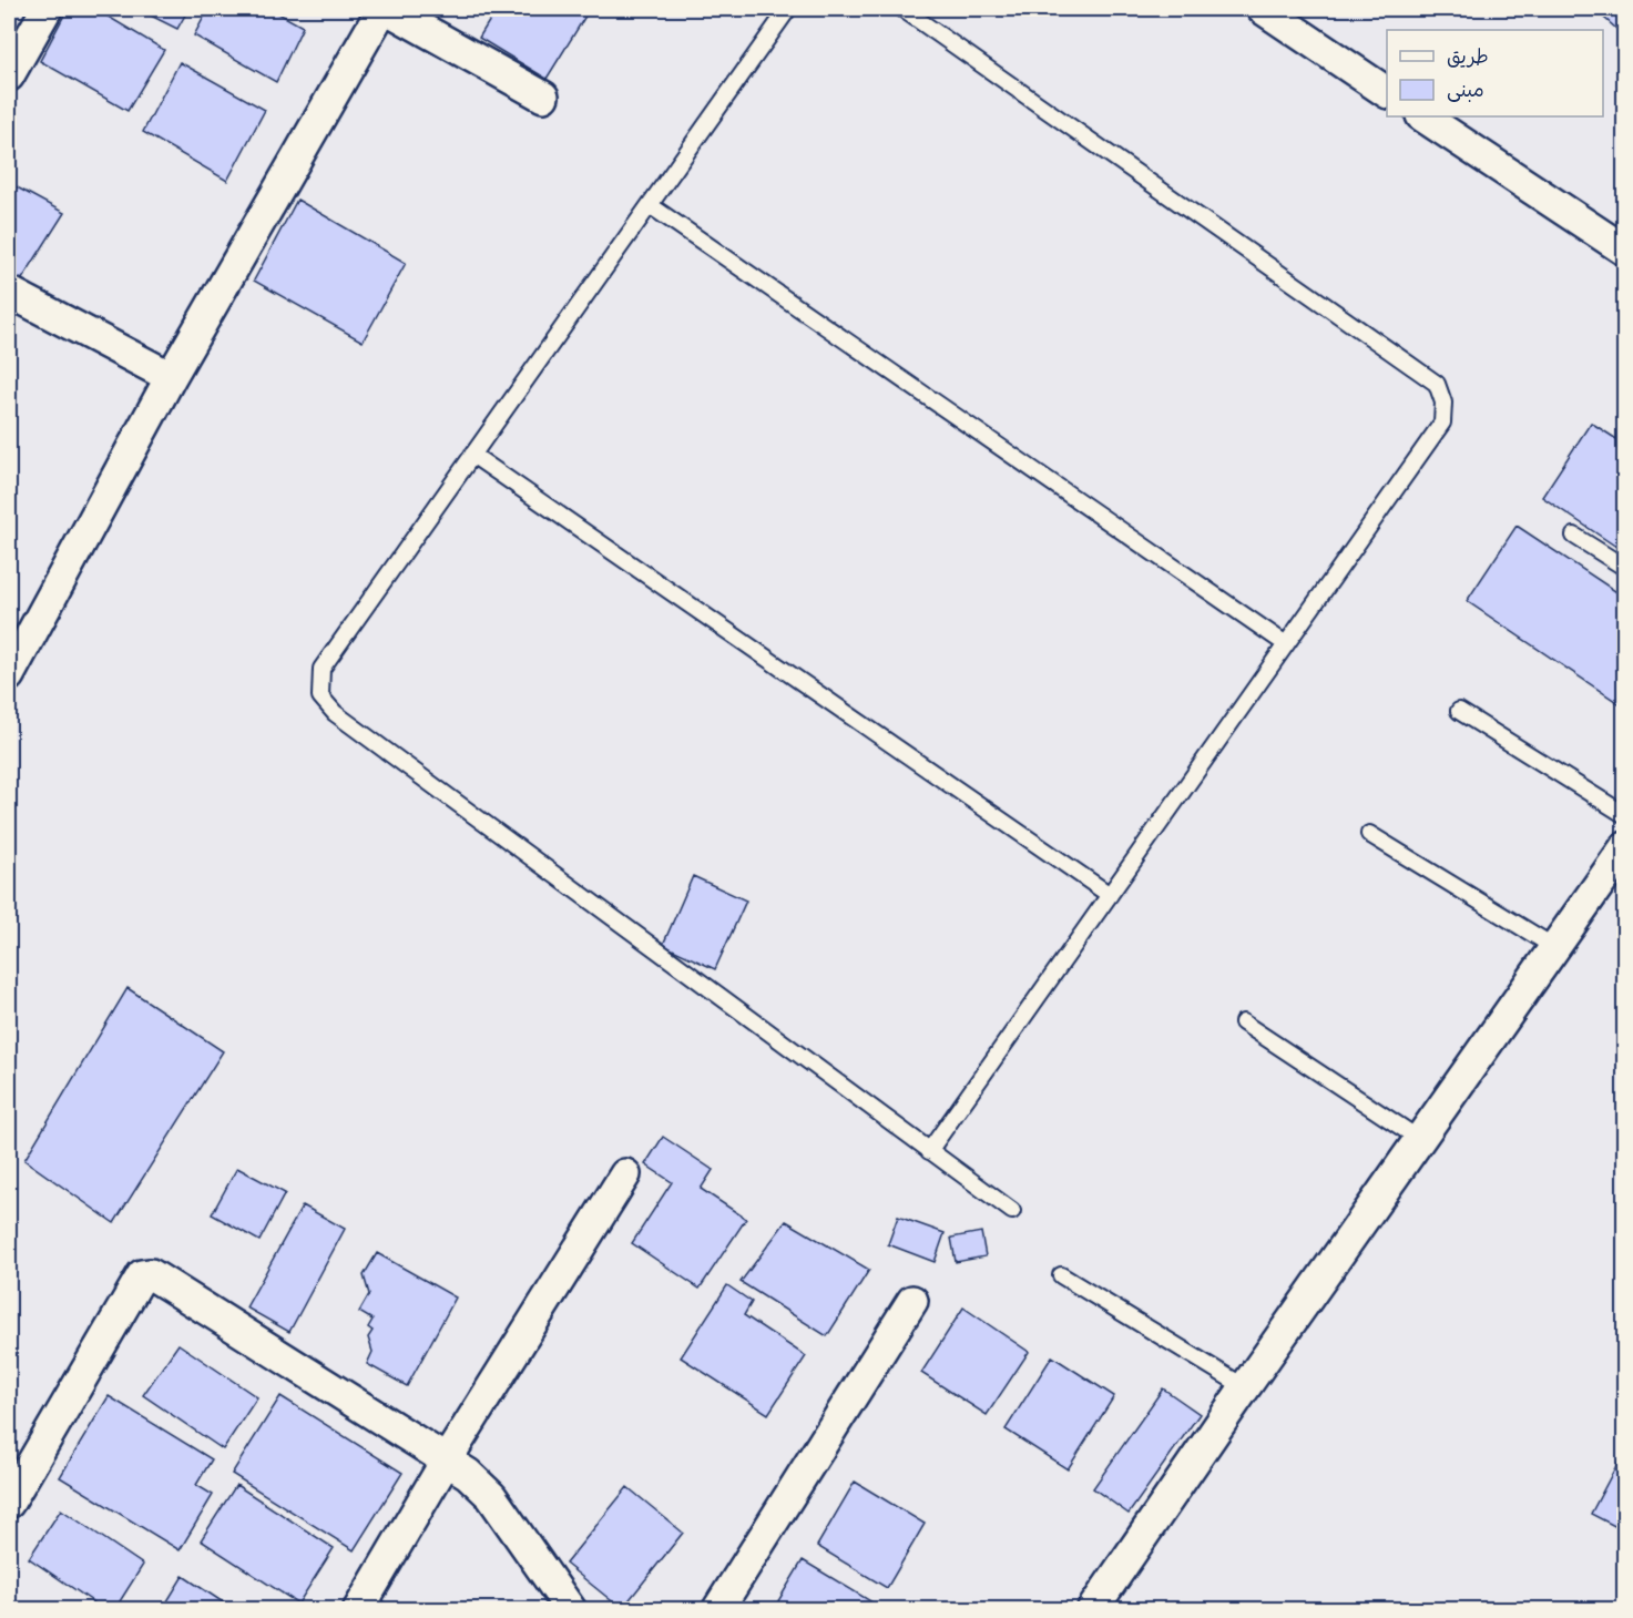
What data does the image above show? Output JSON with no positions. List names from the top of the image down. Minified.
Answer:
{"legend":["طريق","مبنى"]}
